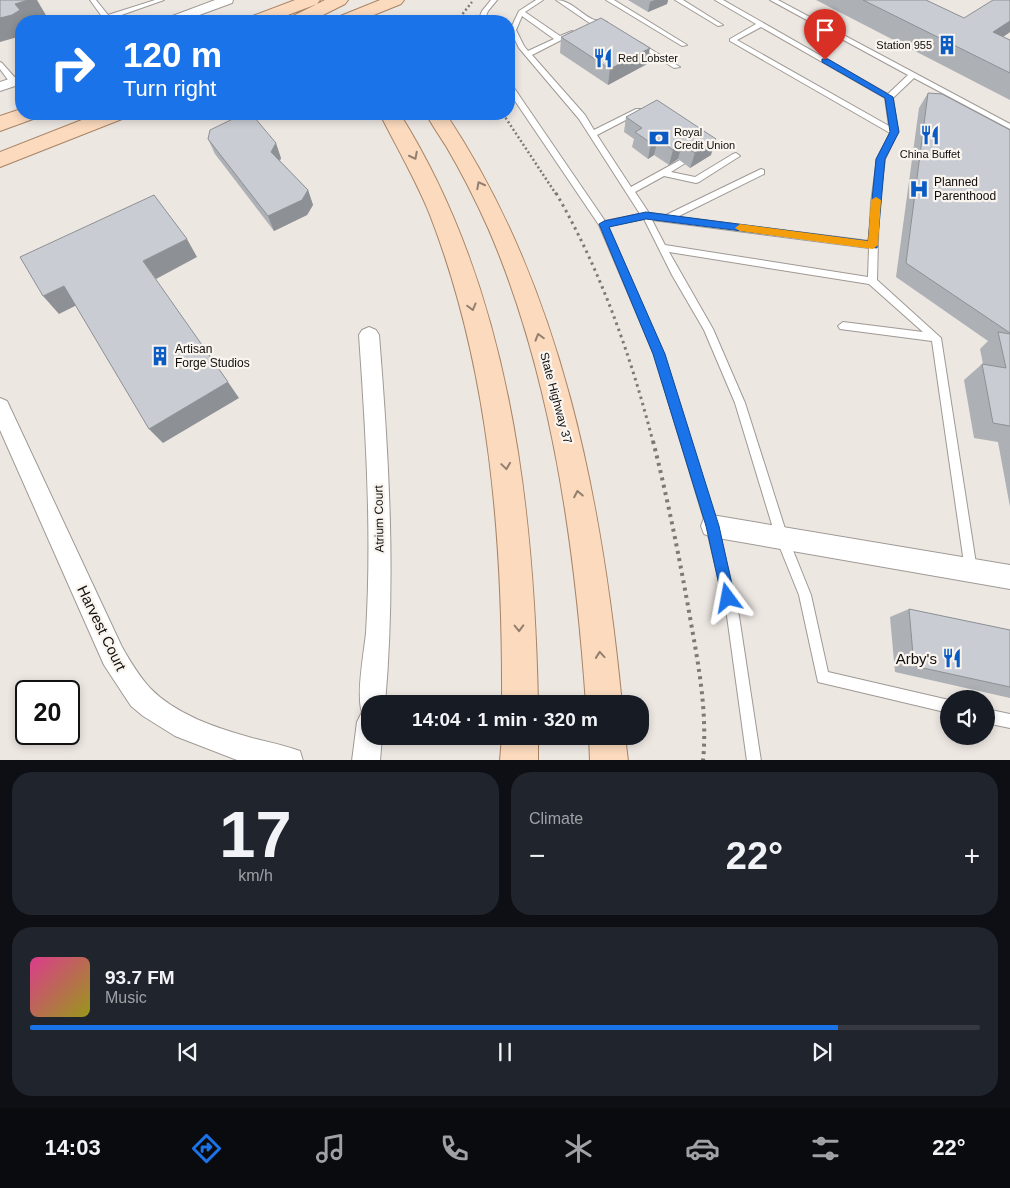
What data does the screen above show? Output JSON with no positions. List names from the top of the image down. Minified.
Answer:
{"streets":{"main road":["State Highway 37"],"street":["Atrium Court","Harvest Court"]},"places":{"building":["Station 955","Artisan Forge Studios"],"restaurant":["Red Lobster","China Buffet","Arby's"],"bank":["Royal Credit Union"],"hospital":["Planned Parenthood"]},"page":{"turn":["120 m","Turn right"],"limit":"20","trip":"14:04 · 1 min · 320 m","tile":[["17","km/h"],"Climate"],"heat":["−","22°","+"],"song":["93.7 FM","Music"],"tabs":["14:03","22°"]}}
